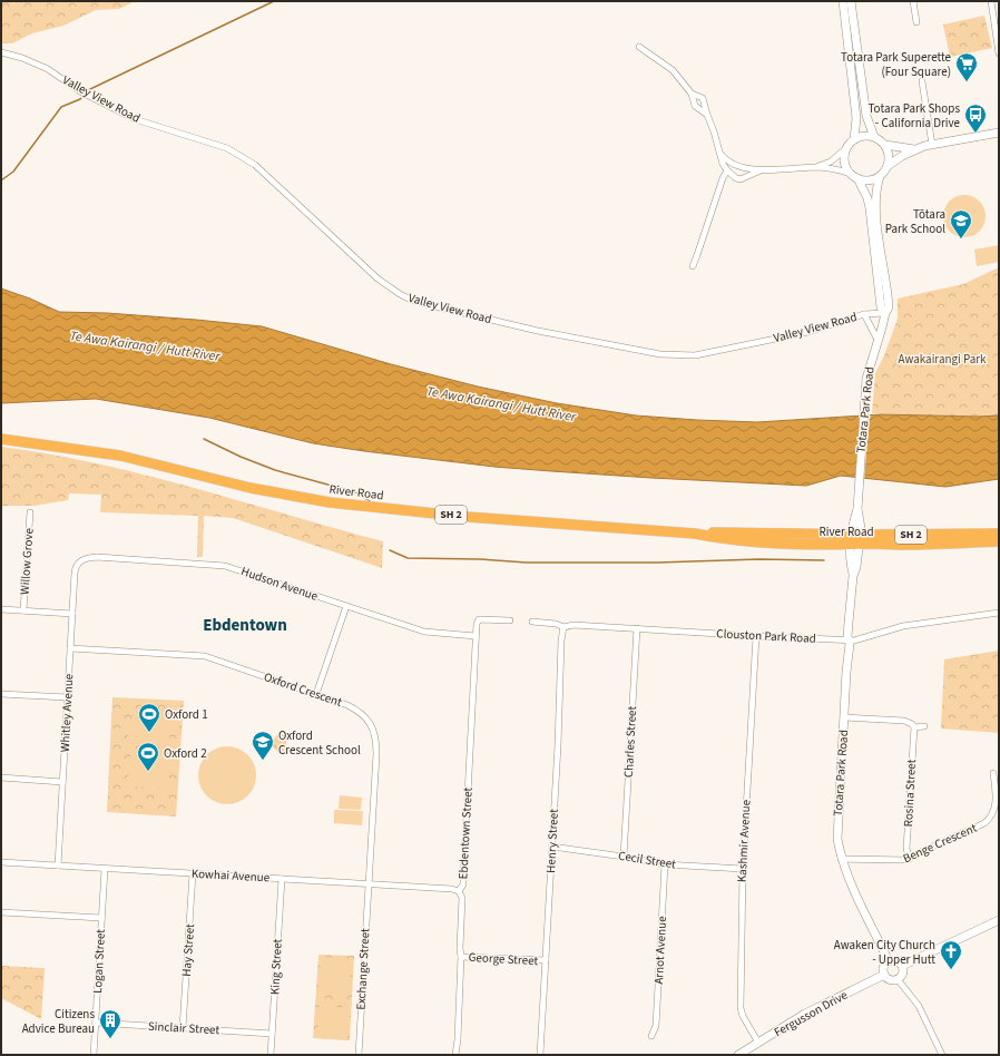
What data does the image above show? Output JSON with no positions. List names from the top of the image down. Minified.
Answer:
{"streets":{"highway":["River Road","SH 2"],"street":["Valley View Road","Totara Park Road","Willow Grove","Hudson Avenue","Clouston Park Road","Oxford Crescent","Whitley Avenue","Charles Street","Rosina Street","Ebdentown Street","Henry Street","Kashmir Avenue","Benge Crescent","Cecil Street","Kowhai Avenue","Hay Street","Arnot Avenue","George Street","Logan Street","King Street","Exchange Street","Fergusson Drive","Sinclair Street"]},"crossings":[["Valley View Road","Totara Park Road"],["Totara Park Road","River Road"],["Totara Park Road","Clouston Park Road"],["Totara Park Road","Benge Crescent"],["Totara Park Road","Fergusson Drive"],["Hudson Avenue","Whitley Avenue"],["Hudson Avenue","Ebdentown Street"],["Clouston Park Road","Charles Street"],["Clouston Park Road","Henry Street"],["Clouston Park Road","Kashmir Avenue"],["Oxford Crescent","Whitley Avenue"],["Oxford Crescent","Kowhai Avenue"],["Oxford Crescent","Exchange Street"],["Whitley Avenue","Kowhai Avenue"],["Charles Street","Cecil Street"],["Rosina Street","Benge Crescent"],["Ebdentown Street","Kowhai Avenue"],["Ebdentown Street","George Street"],["Henry Street","Cecil Street"],["Henry Street","George Street"],["Kashmir Avenue","Cecil Street"],["Kashmir Avenue","Fergusson Drive"],["Cecil Street","Arnot Avenue"],["Kowhai Avenue","Hay Street"],["Kowhai Avenue","Logan Street"],["Kowhai Avenue","King Street"],["Kowhai Avenue","Exchange Street"],["Hay Street","Sinclair Street"],["Logan Street","Sinclair Street"],["King Street","Sinclair Street"]],"districts":["Ebdentown"],"water":["Te Awa Kairangi / Hutt River"],"parks":["Awakairangi Park"],"places":{"supermarket":["Totara Park Superette (Four Square)"],"bus stop":["Totara Park Shops - California Drive"],"school or university":["Tōtara Park School","Oxford Crescent School"],"sports":["Oxford 1","Oxford 2"],"church":["Awaken City Church - Upper Hutt"],"building":["Citizens Advice Bureau"]}}
